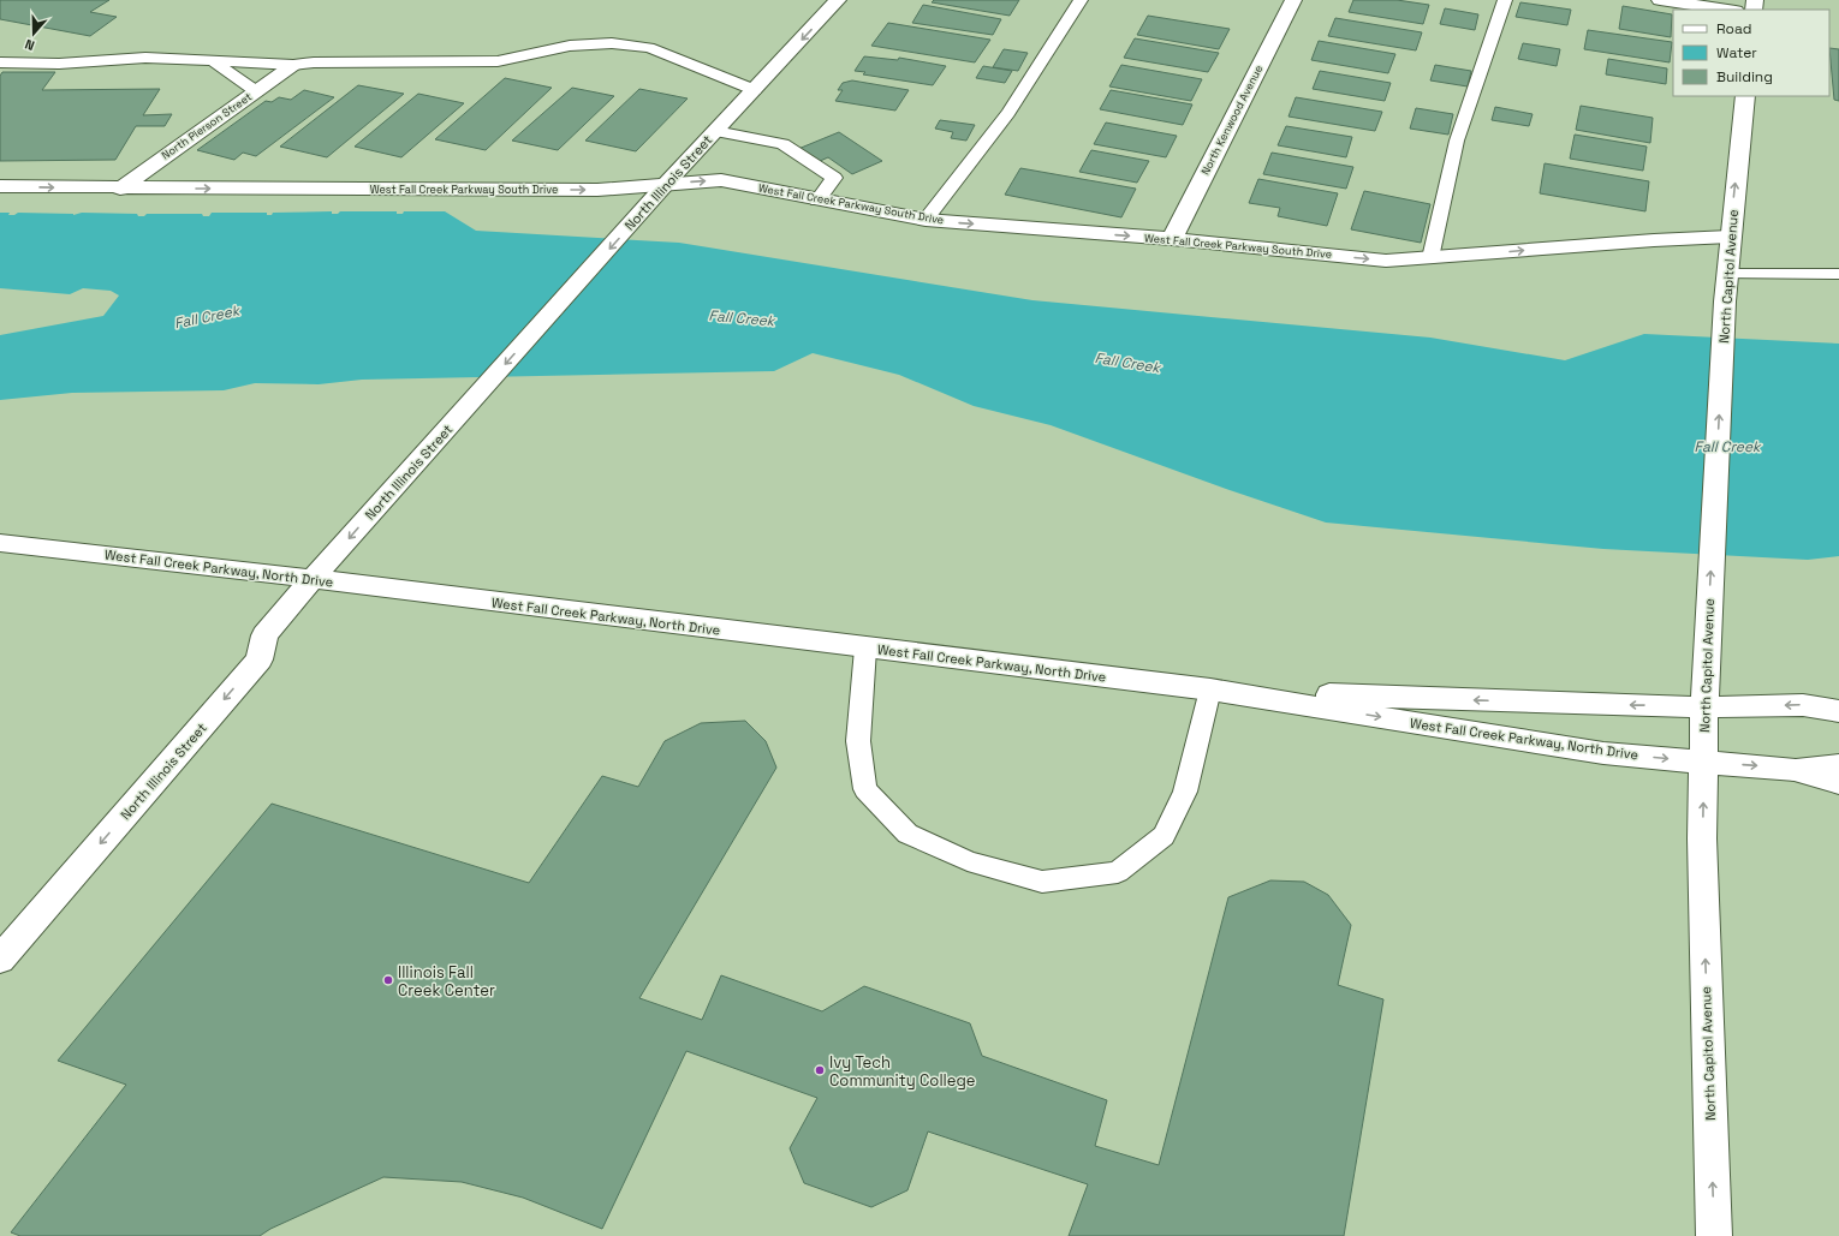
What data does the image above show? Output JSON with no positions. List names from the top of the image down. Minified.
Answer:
{"streets":{"main road":["North Kenwood Avenue","North Pierson Street","North Illinois Street","West Fall Creek Parkway South Drive","North Capitol Avenue","West Fall Creek Parkway, North Drive"]},"crossings":[["North Kenwood Avenue","West Fall Creek Parkway South Drive"],["North Pierson Street","West Fall Creek Parkway South Drive"],["North Illinois Street","West Fall Creek Parkway South Drive"],["North Illinois Street","West Fall Creek Parkway, North Drive"],["West Fall Creek Parkway South Drive","North Capitol Avenue"],["North Capitol Avenue","West Fall Creek Parkway, North Drive"]],"one_way":["North Illinois Street","West Fall Creek Parkway South Drive","North Capitol Avenue"],"water":["Fall Creek"],"places":["Illinois Fall Creek Center","Ivy Tech Community College"],"legend":["Road","Water","Building"],"north":"bottom"}
